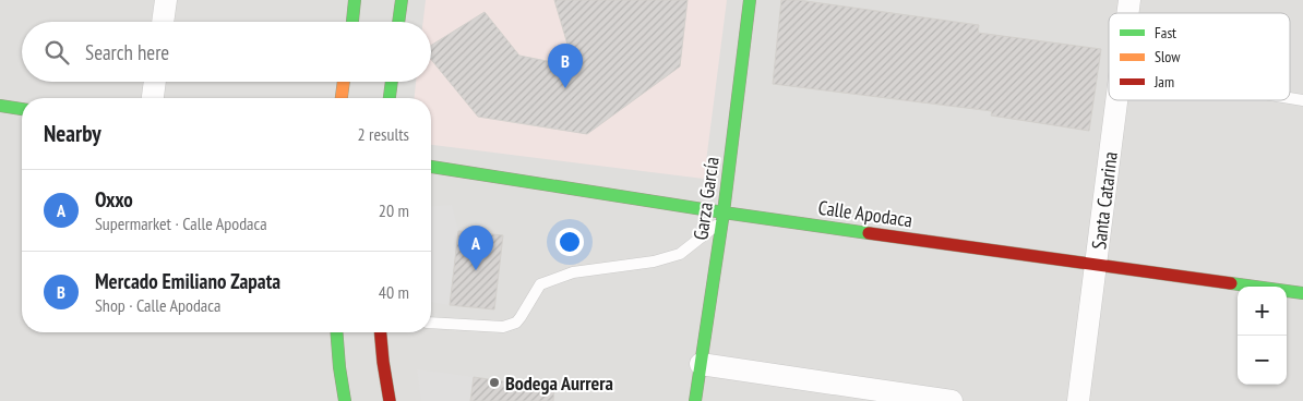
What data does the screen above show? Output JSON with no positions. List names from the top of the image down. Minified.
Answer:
{"streets":{"street":["Garza García","Santa Catarina","Calle Apodaca"]},"crossings":[["Garza García","Calle Apodaca"],["Santa Catarina","Calle Apodaca"]],"places":["Bodega Aurrera"],"legend":["Fast","Slow","Jam"],"page":{"search":"Search here","pins":["B","A"],"heading":["Nearby","2 results"],"list":[{"mark":"A","name":"Oxxo","note":"Supermarket · Calle Apodaca","value":"20 m"},{"mark":"B","name":"Mercado Emiliano Zapata","note":"Shop · Calle Apodaca","value":"40 m"}],"map_buttons":["+","−"]}}
